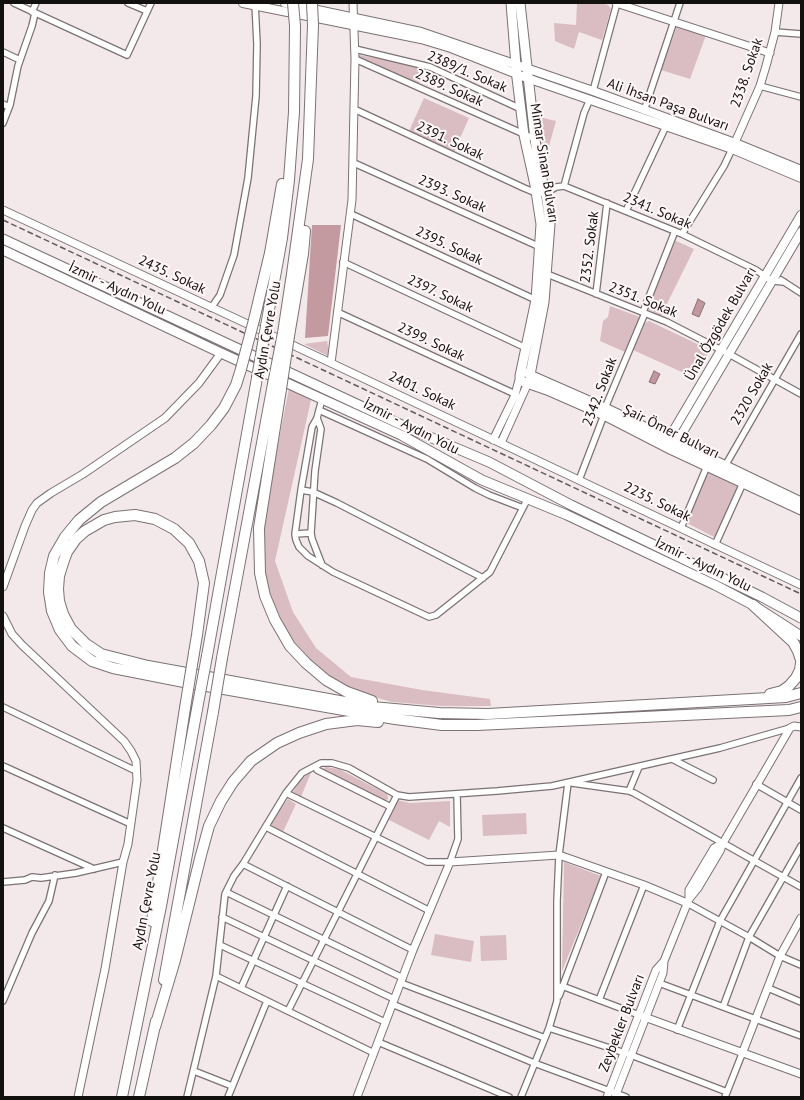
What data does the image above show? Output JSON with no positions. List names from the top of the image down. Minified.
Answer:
{"streets":{"highway":["Aydın Çevre Yolu"],"main road":["Ali İhsan Paşa Bulvarı","Mimar Sinan Bulvarı","İzmir - Aydın Yolu","Ünal Özgödek Bulvarı","Şair Ömer Bulvarı"],"street":["2389/1. Sokak","2338. Sokak","2389. Sokak","2391. Sokak","2393. Sokak","2341. Sokak","2395. Sokak","2352. Sokak","2435. Sokak","2397. Sokak","2351. Sokak","2399. Sokak","2401. Sokak","2342. Sokak","2320 Sokak","2235. Sokak","Zeybekler Bulvarı"]},"crossings":[["2389/1. Sokak","Mimar Sinan Bulvarı"],["2338. Sokak","Ali İhsan Paşa Bulvarı"],["2389. Sokak","Mimar Sinan Bulvarı"],["Ali İhsan Paşa Bulvarı","Mimar Sinan Bulvarı"],["2391. Sokak","Mimar Sinan Bulvarı"],["Mimar Sinan Bulvarı","2393. Sokak"],["Mimar Sinan Bulvarı","2395. Sokak"],["Mimar Sinan Bulvarı","2397. Sokak"],["Mimar Sinan Bulvarı","2351. Sokak"],["Mimar Sinan Bulvarı","2399. Sokak"],["Mimar Sinan Bulvarı","2401. Sokak"],["Mimar Sinan Bulvarı","Şair Ömer Bulvarı"],["Mimar Sinan Bulvarı","2235. Sokak"],["2341. Sokak","2352. Sokak"],["2341. Sokak","Ünal Özgödek Bulvarı"],["2341. Sokak","2342. Sokak"],["2352. Sokak","2351. Sokak"],["2435. Sokak","2401. Sokak"],["2351. Sokak","Ünal Özgödek Bulvarı"],["2351. Sokak","2342. Sokak"],["2351. Sokak","2320 Sokak"],["Ünal Özgödek Bulvarı","Şair Ömer Bulvarı"],["2401. Sokak","2235. Sokak"],["2342. Sokak","Şair Ömer Bulvarı"],["2342. Sokak","2235. Sokak"],["2320 Sokak","Şair Ömer Bulvarı"]]}
